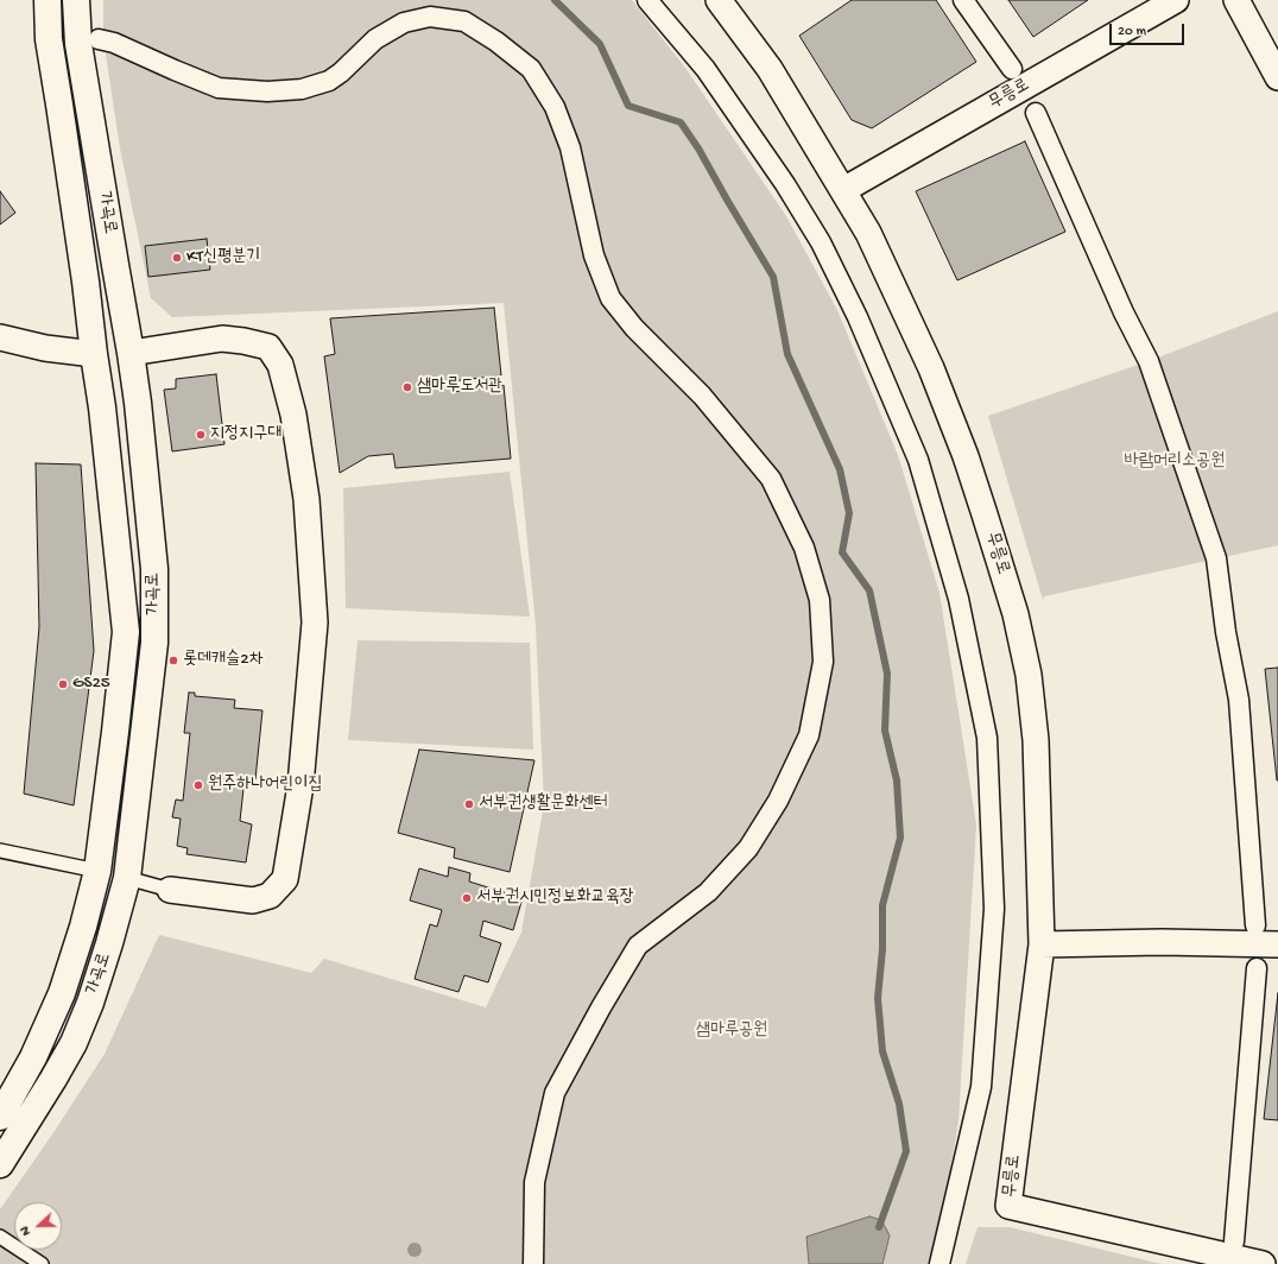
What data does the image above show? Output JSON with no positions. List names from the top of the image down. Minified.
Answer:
{"streets":{"street":["무릉로","가곡로"]},"parks":["바람머리소공원","샘마루공원"],"places":["KT신평분기","샘마루도서관","지정지구대","롯데캐슬2차","GS25","원주하나어린이집","서부권생활문화센터","서부권시민정보화교육장"],"scale_bar":"20 m","north":"left"}
